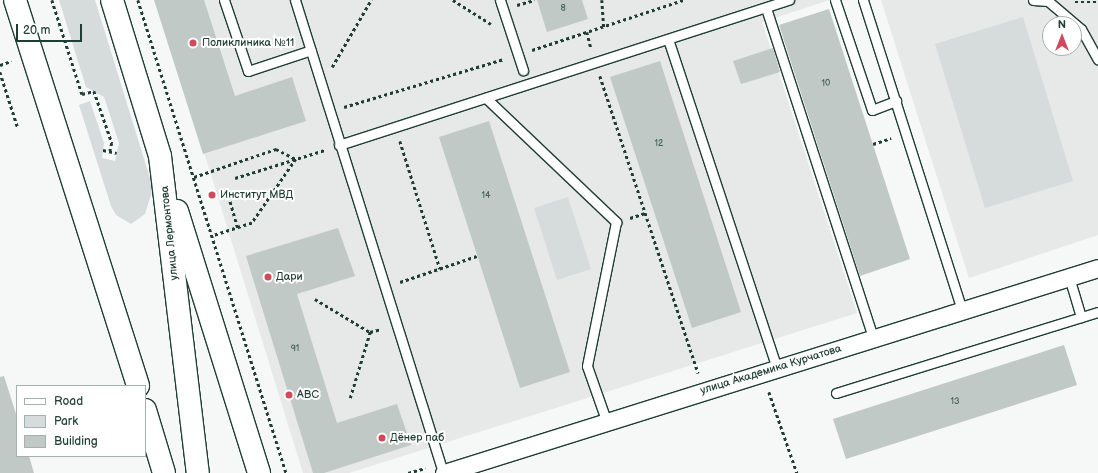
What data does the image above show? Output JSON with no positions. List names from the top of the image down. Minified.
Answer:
{"streets":{"main road":["улица Лермонтова"],"street":["улица Академика Курчатова"]},"places":["Поликлиника №11","Институт МВД","Дари","ABC","Дёнер паб"],"house_numbers":["8","10","12","14","91","13"],"legend":["Road","Park","Building"],"scale_bar":"20 m","north":"top"}
